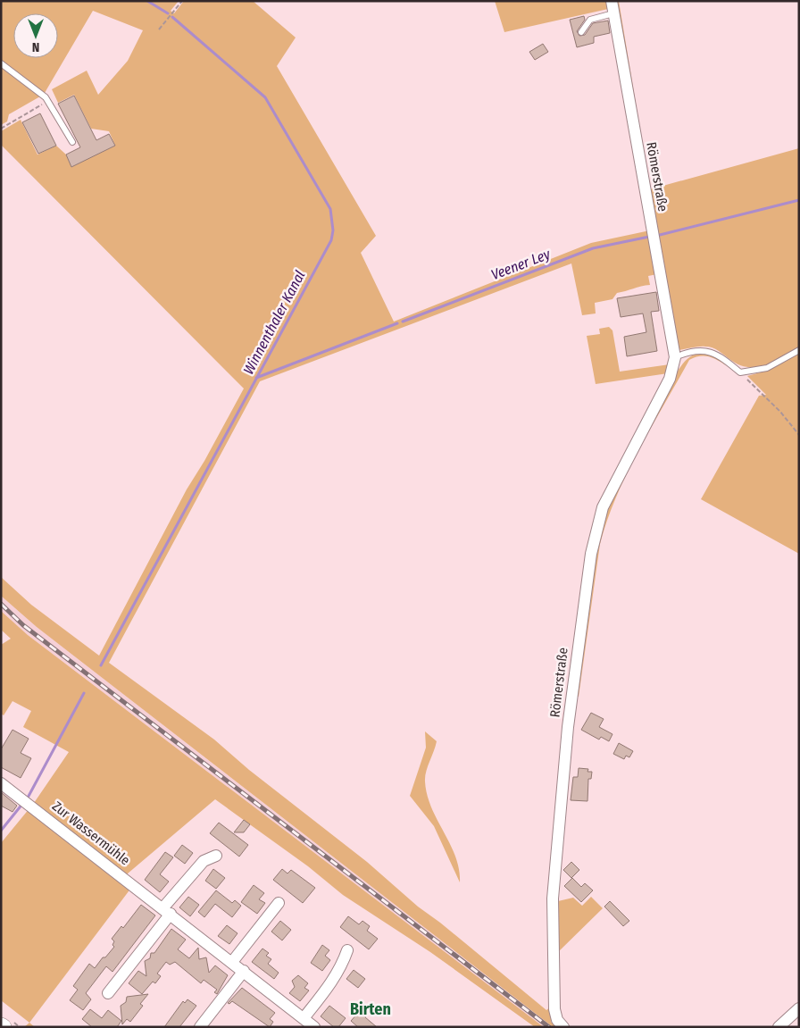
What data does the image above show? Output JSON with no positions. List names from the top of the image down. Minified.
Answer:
{"streets":{"street":["Römerstraße","Zur Wassermühle"]},"districts":["Birten"],"water":["Veener Ley","Winnenthaler Kanal"],"north":"bottom"}
